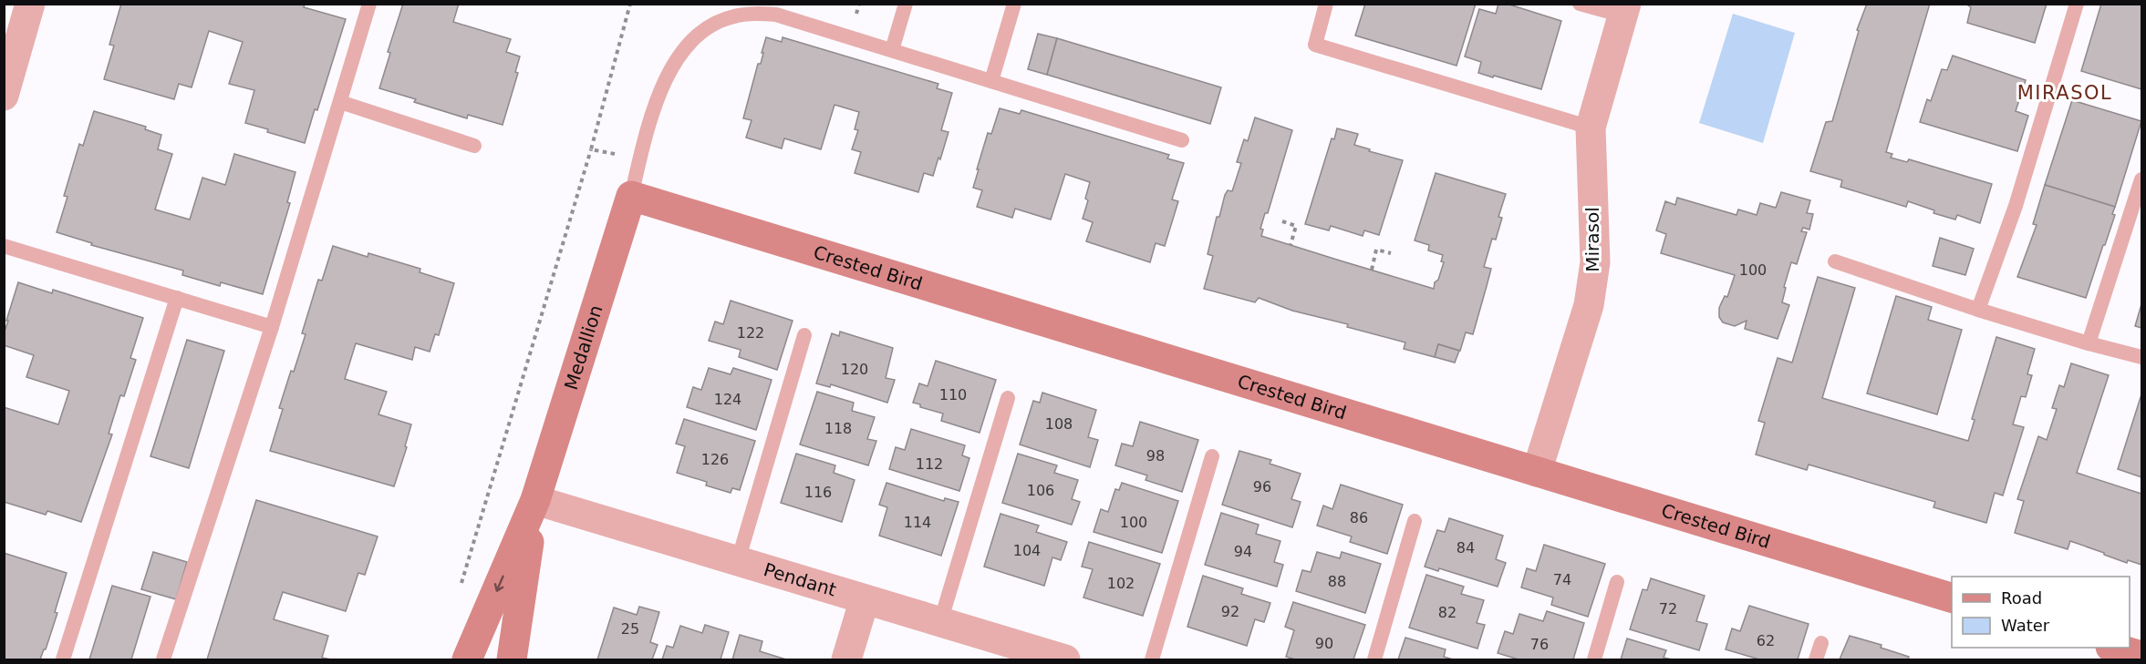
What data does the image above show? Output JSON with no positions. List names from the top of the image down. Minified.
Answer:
{"streets":{"street":["Mirasol","Crested Bird","Medallion","Pendant"]},"crossings":[["Mirasol","Crested Bird"],["Crested Bird","Medallion"],["Medallion","Pendant"]],"districts":["MIRASOL"],"house_numbers":["100","122","120","110","124","108","118","98","126","112","96","106","116","86","114","100","84","104","94","74","88","102","72","92","82","25","62","90","76"],"legend":["Road","Water"]}
